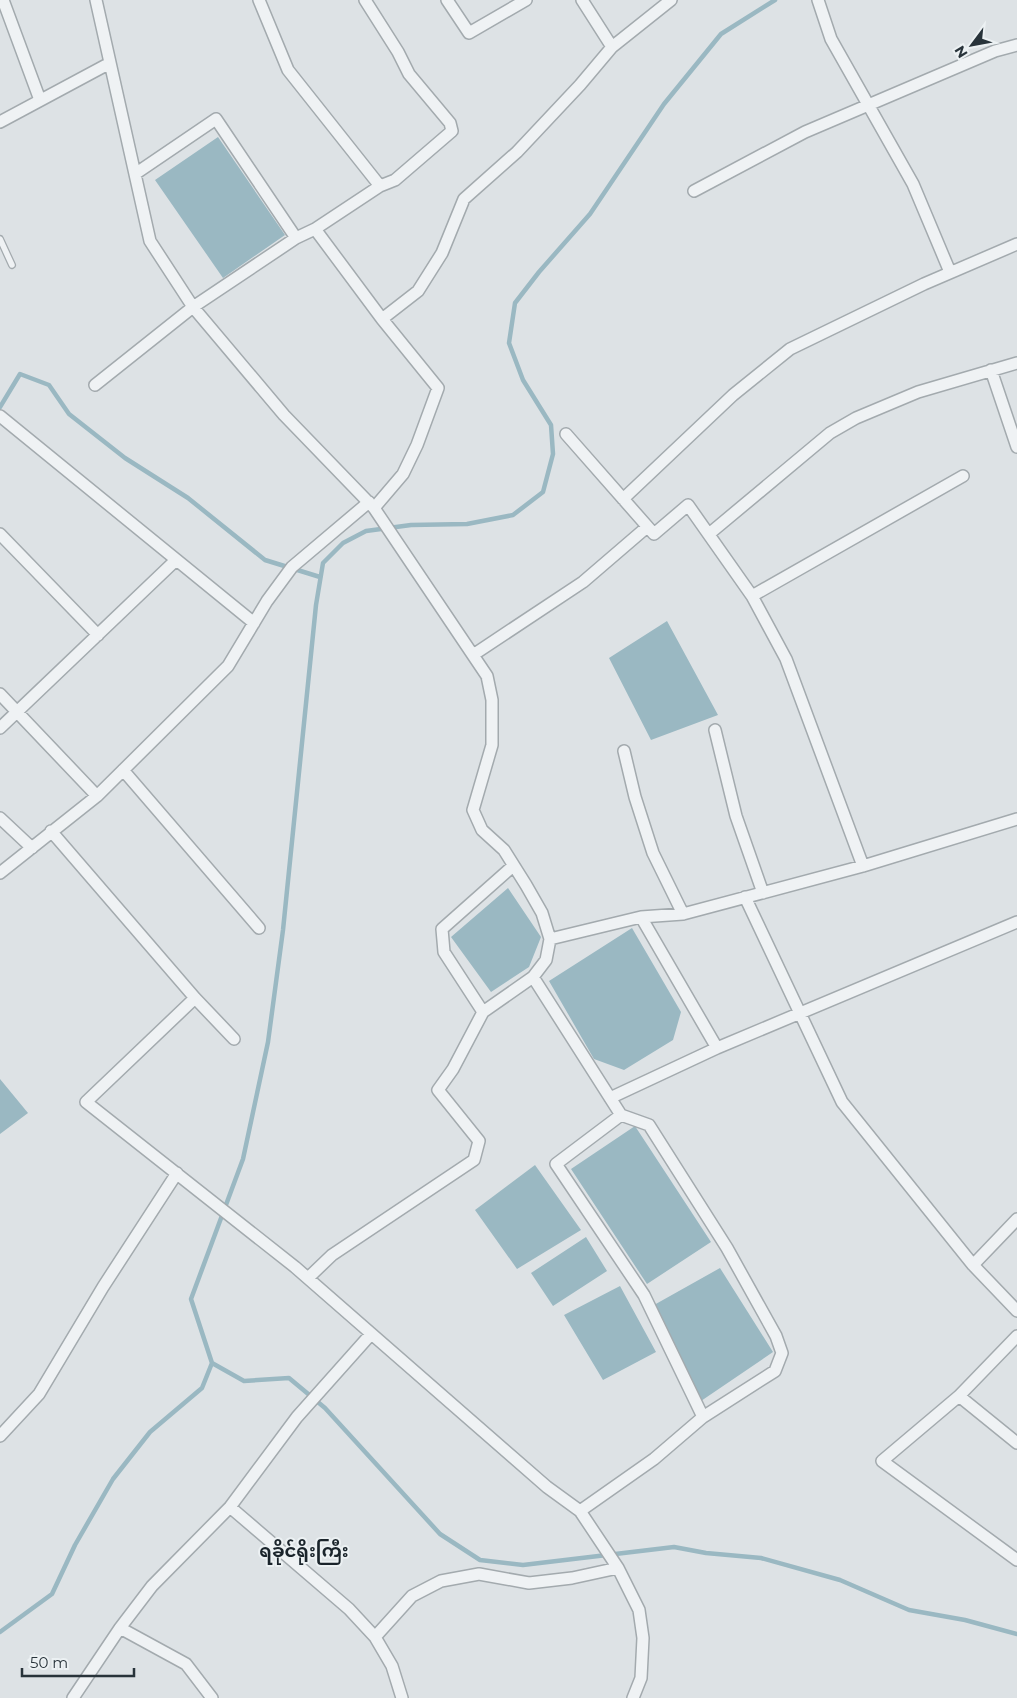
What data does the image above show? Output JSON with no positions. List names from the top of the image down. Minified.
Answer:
{"districts":["ရခိုင်ရိုးကြီး"],"scale_bar":"50 m","north":"bottom left"}
